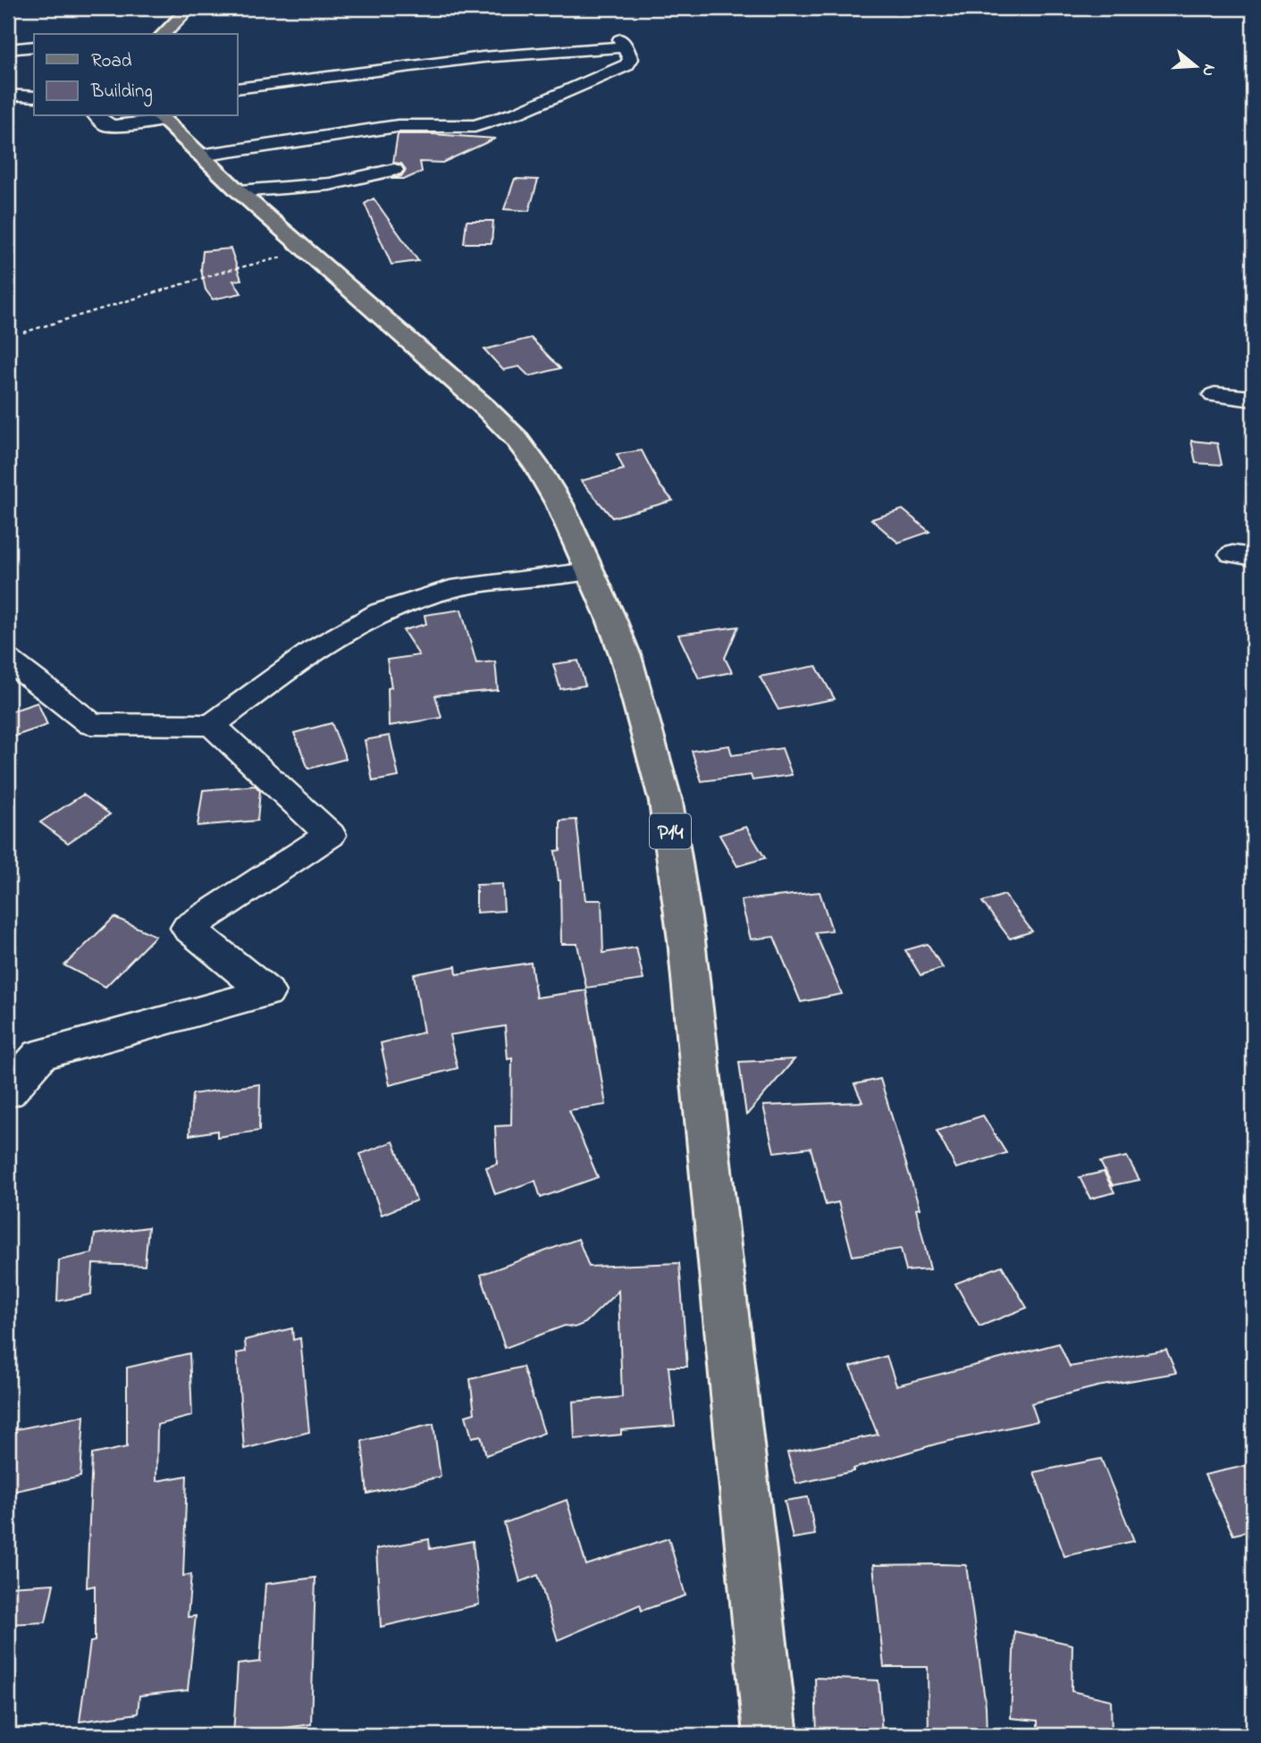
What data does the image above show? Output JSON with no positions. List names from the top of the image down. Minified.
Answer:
{"streets":{"main road":["P14"]},"legend":["Road","Building"],"north":"right"}
